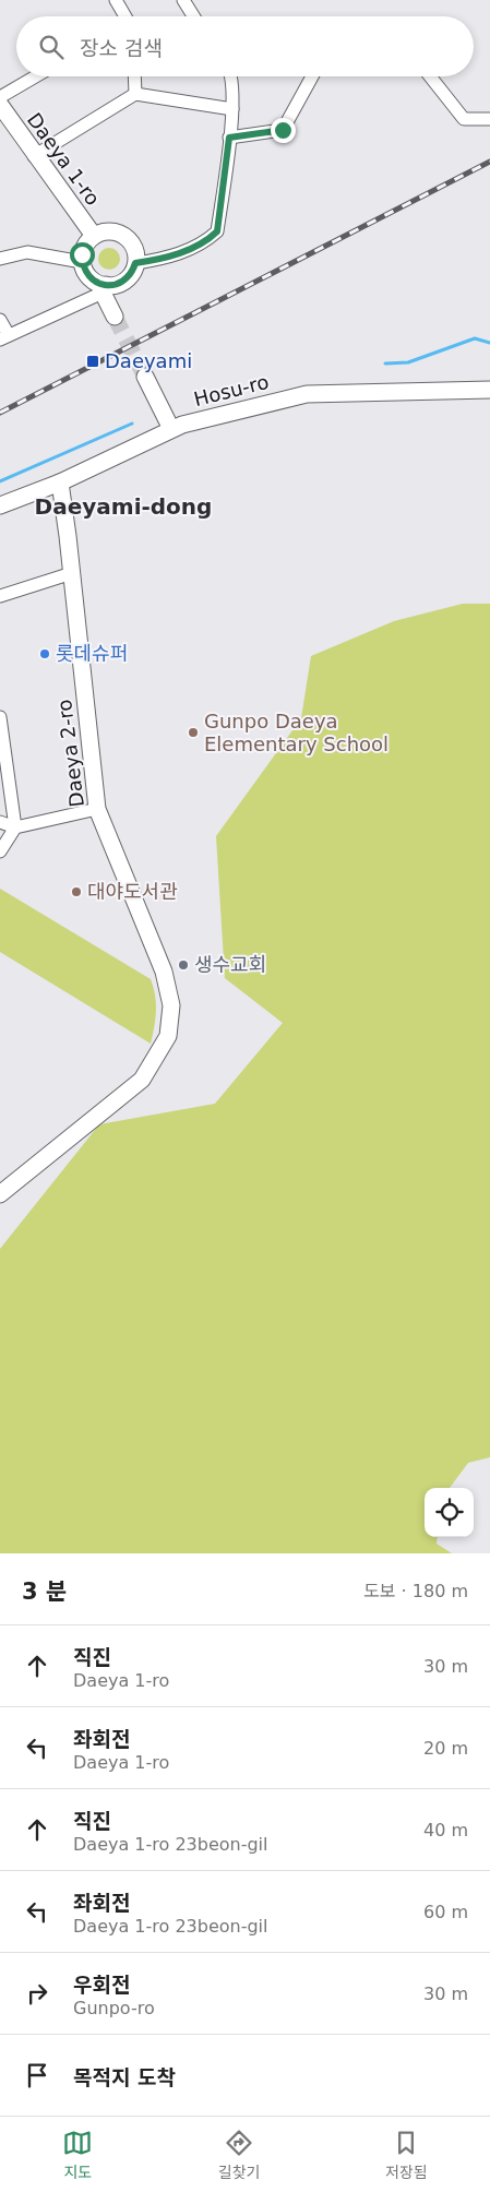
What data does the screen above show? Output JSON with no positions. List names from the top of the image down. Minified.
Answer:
{"streets":{"street":["Daeya 1-ro","Hosu-ro","Daeya 2-ro"]},"crossings":[["Hosu-ro","Daeya 2-ro"]],"districts":["Daeyami-dong"],"places":{"transit":["Daeyami"],"other":["롯데슈퍼","Gunpo Daeya Elementary School","대야도서관","생수교회"]},"page":{"search":"장소 검색","heading":["3 분","도보 · 180 m"],"list":[["직진","Daeya 1-ro","30 m"],["좌회전","Daeya 1-ro","20 m"],["직진","Daeya 1-ro 23beon-gil","40 m"],["좌회전","Daeya 1-ro 23beon-gil","60 m"],["우회전","Gunpo-ro","30 m"],"목적지 도착"],"nav":["지도","길찾기","저장됨"]}}
